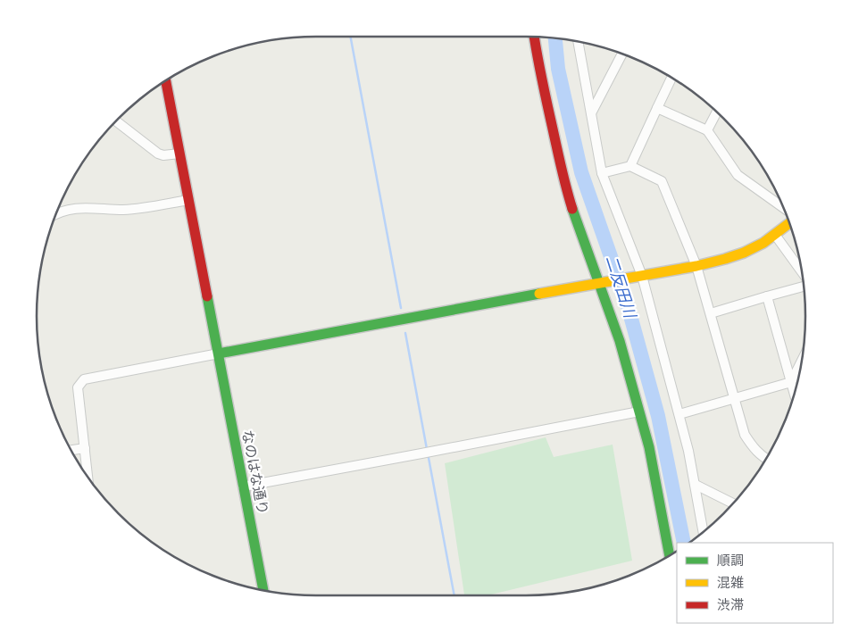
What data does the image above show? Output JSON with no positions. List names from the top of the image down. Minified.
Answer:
{"streets":{"street":["なのはな通り"]},"water":["二反田川"],"legend":["順調","混雑","渋滞"]}
